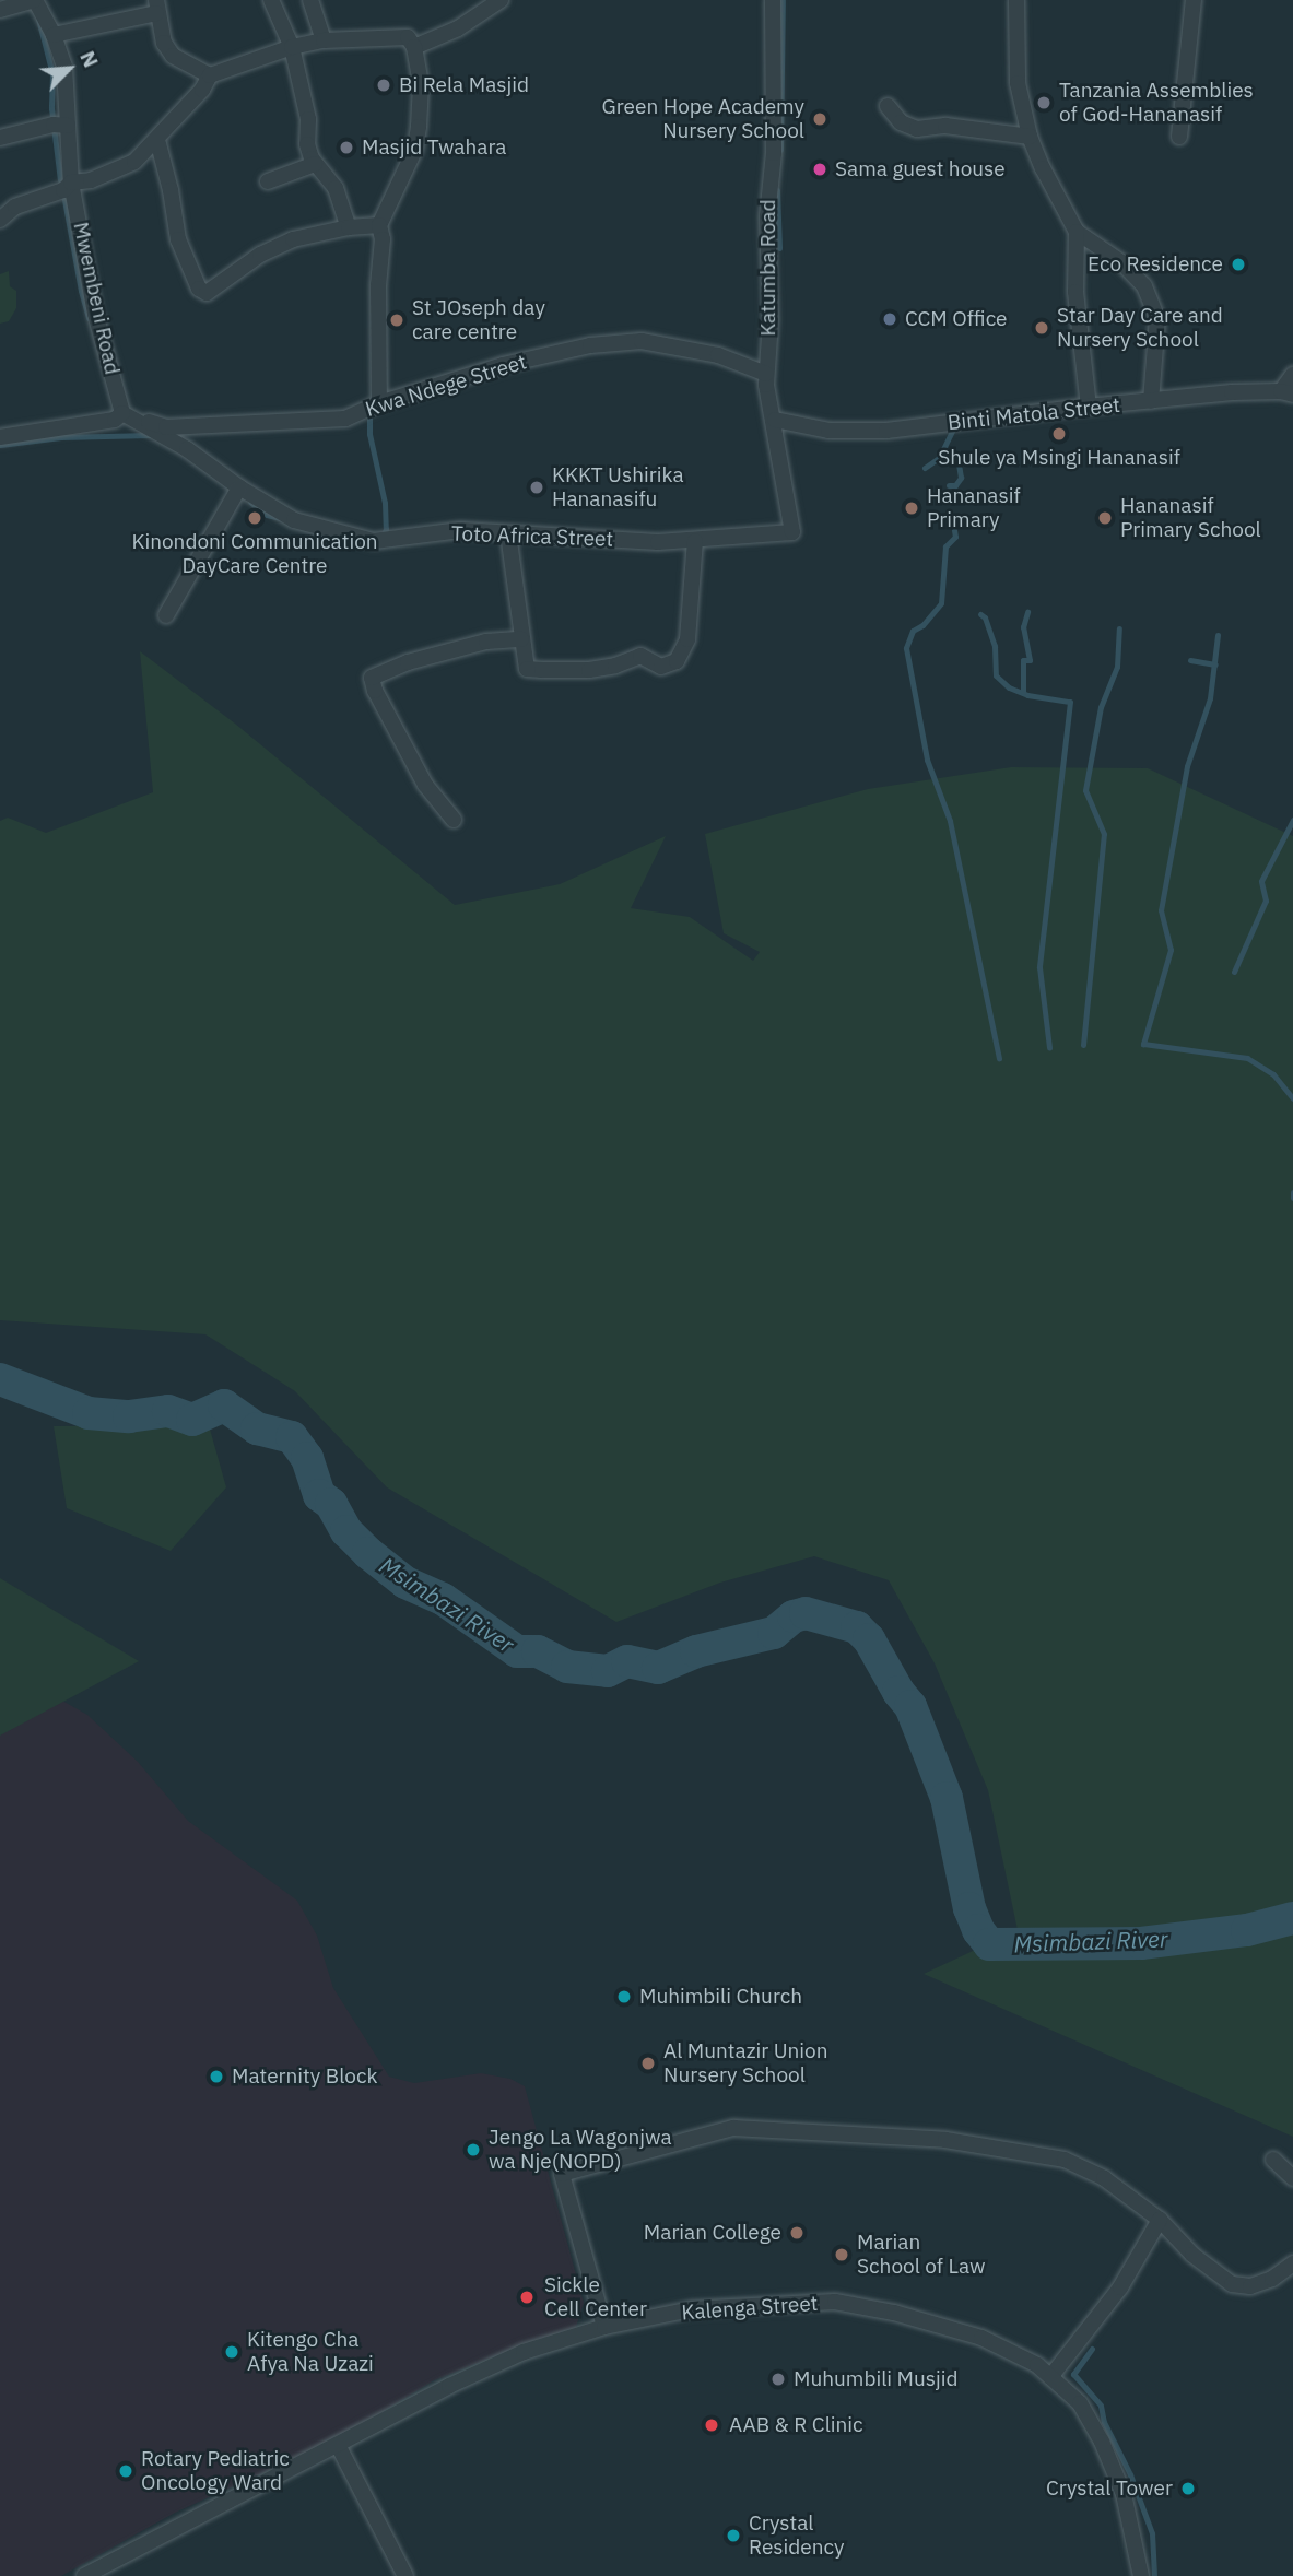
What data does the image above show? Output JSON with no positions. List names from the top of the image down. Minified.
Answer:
{"streets":{"street":["Katumba Road","Mwembeni Road","Kwa Ndege Street","Binti Matola Street","Toto Africa Street","Kalenga Street"]},"crossings":[["Katumba Road","Kwa Ndege Street"],["Katumba Road","Binti Matola Street"],["Katumba Road","Toto Africa Street"],["Mwembeni Road","Kwa Ndege Street"],["Mwembeni Road","Toto Africa Street"],["Kwa Ndege Street","Toto Africa Street"]],"water":["Msimbazi River"],"places":["Bi Rela Masjid","Tanzania Assemblies of God-Hananasif","Green Hope Academy Nursery School","Masjid Twahara","Sama guest house","Eco Residence","CCM Office","St JOseph day care centre","Star Day Care and Nursery School","Shule ya Msingi Hananasif","KKKT Ushirika Hananasifu","Hananasif Primary","Kinondoni Communication DayCare Centre","Hananasif Primary School","Muhimbili Church","Al Muntazir Union Nursery School","Maternity Block","Jengo La Wagonjwa wa Nje(NOPD)","Marian College","Marian School of Law","Sickle Cell Center","Kitengo Cha Afya Na Uzazi","Muhumbili Musjid","AAB & R Clinic","Rotary Pediatric Oncology Ward","Crystal Tower","Crystal Residency"],"north":"top right"}
